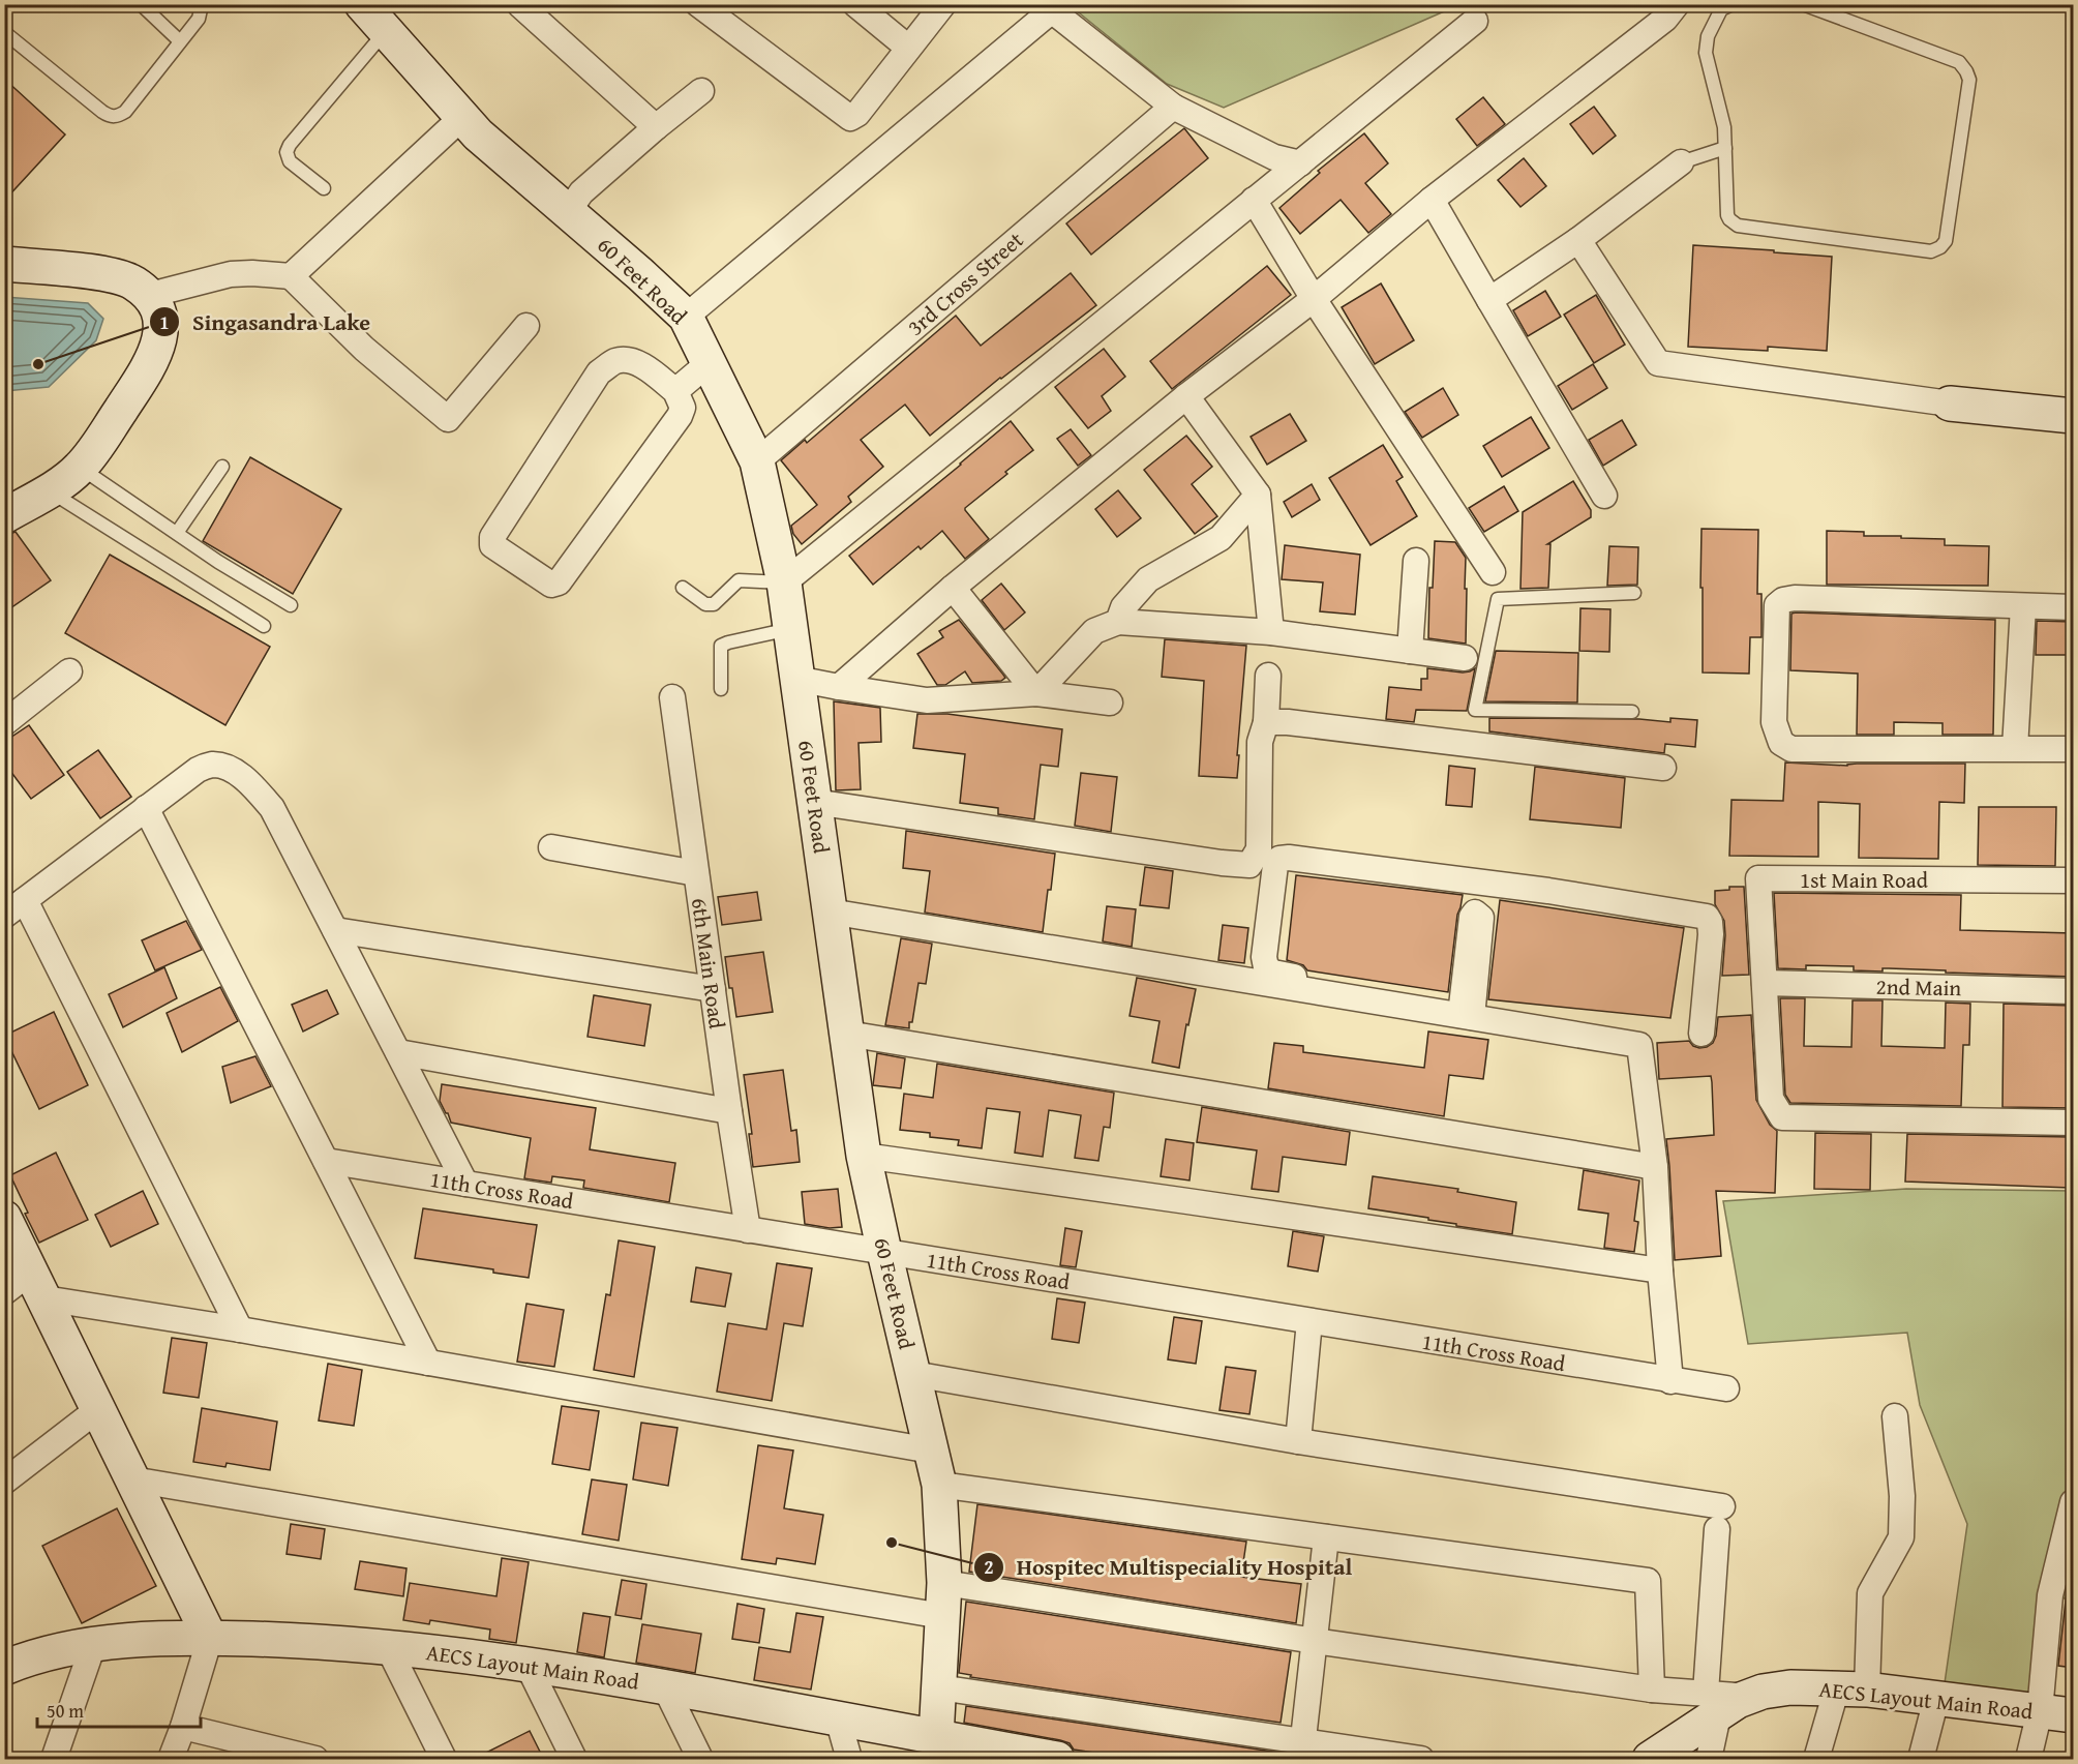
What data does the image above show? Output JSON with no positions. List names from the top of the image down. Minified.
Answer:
{"streets":{"street":["60 Feet Road","3rd Cross Street","1st Main Road","6th Main Road","2nd Main","11th Cross Road","AECS Layout Main Road"]},"crossings":[["60 Feet Road","3rd Cross Street"],["60 Feet Road","11th Cross Road"],["60 Feet Road","AECS Layout Main Road"],["1st Main Road","2nd Main"],["6th Main Road","11th Cross Road"]],"places":["Singasandra Lake","Hospitec Multispeciality Hospital"],"scale_bar":"50 m"}
